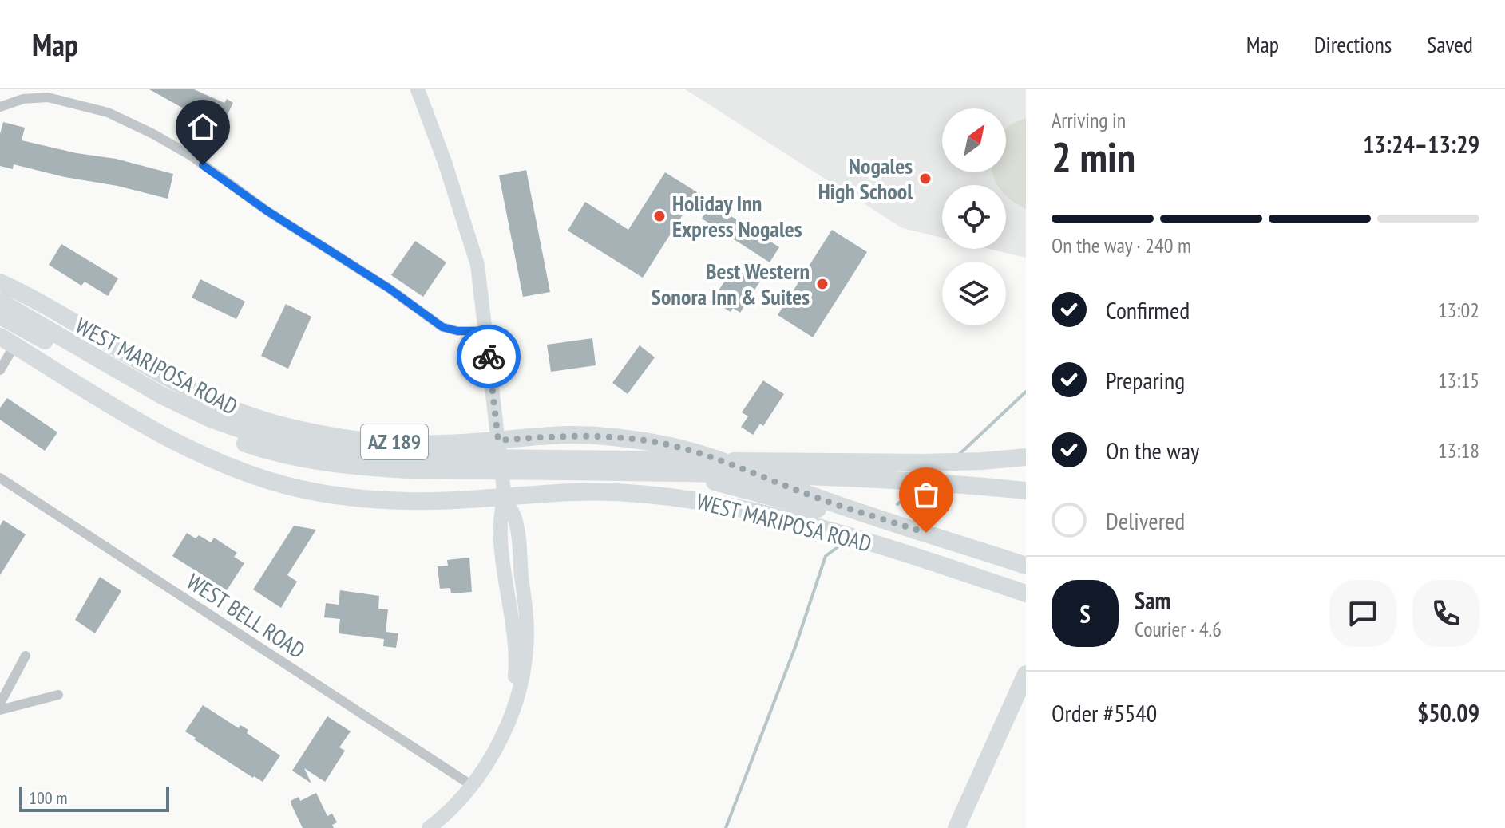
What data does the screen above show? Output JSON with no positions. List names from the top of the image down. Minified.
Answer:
{"streets":{"highway":["WEST MARIPOSA ROAD","AZ 189"],"street":["WEST BELL ROAD"]},"places":["Nogales High School","Holiday Inn Express Nogales","Best Western Sonora Inn & Suites"],"scale_bar":"100 m","north":"top right","page":{"header":"Map","nav":["Map","Directions","Saved"],"heading":["2 min","Arriving in","13:24–13:29"],"panel":["Sam","Courier · 4.6","Order #5540","$50.09"],"bar":"On the way · 240 m","list":[["Confirmed","13:02"],["Preparing","13:15"],["On the way","13:18"],"Delivered"],"round":"S","scale":"100 m"}}
